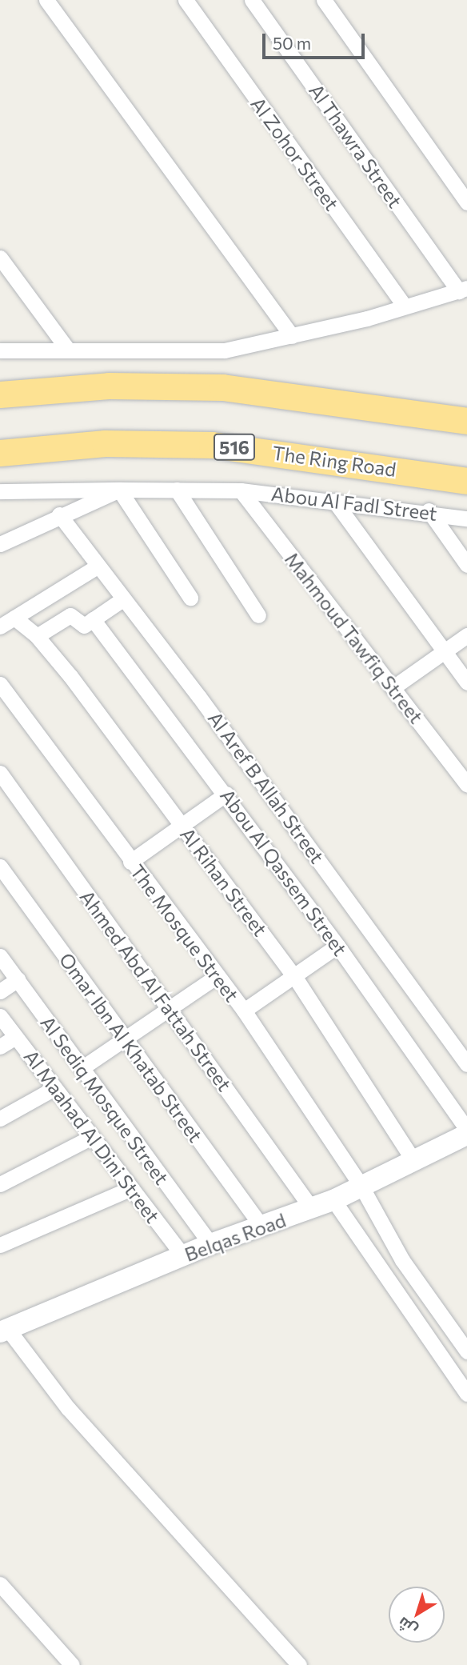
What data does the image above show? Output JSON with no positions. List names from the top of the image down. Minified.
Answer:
{"streets":{"highway":["516","The Ring Road"],"main road":["Belqas Road"],"street":["Al Thawra Street","Al Zohor Street","Abou Al Fadl Street","Mahmoud Tawfiq Street","Al Aref B Allah Street","Abou Al Qassem Street","Al Rihan Street","The Mosque Street","Ahmed Abd Al Fattah Street","Omar Ibn Al Khatab Street","Al Sediq Mosque Street","Al Maahad Al Dini Street"]},"crossings":[["Abou Al Fadl Street","Mahmoud Tawfiq Street"],["Al Rihan Street","Belqas Road"],["The Mosque Street","Belqas Road"],["Ahmed Abd Al Fattah Street","Belqas Road"],["Omar Ibn Al Khatab Street","Belqas Road"],["Al Sediq Mosque Street","Belqas Road"],["Al Maahad Al Dini Street","Belqas Road"]],"scale_bar":"50 m","north":"bottom left"}
